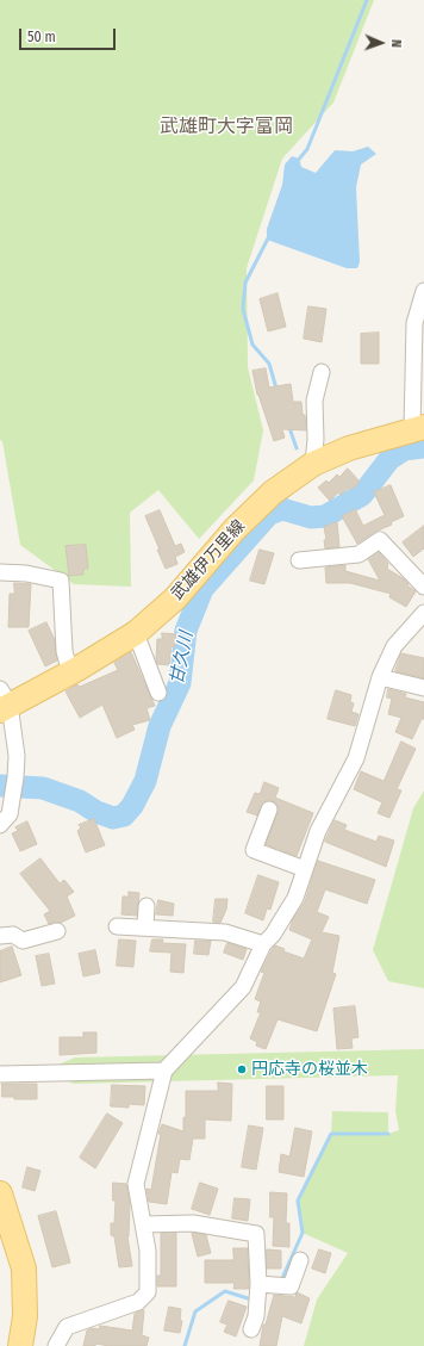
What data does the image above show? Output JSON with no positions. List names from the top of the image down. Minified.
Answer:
{"streets":{"main road":["武雄伊万里線"]},"districts":["武雄町大字富岡"],"water":["甘久川"],"places":["円応寺の桜並木"],"scale_bar":"50 m","north":"right"}
